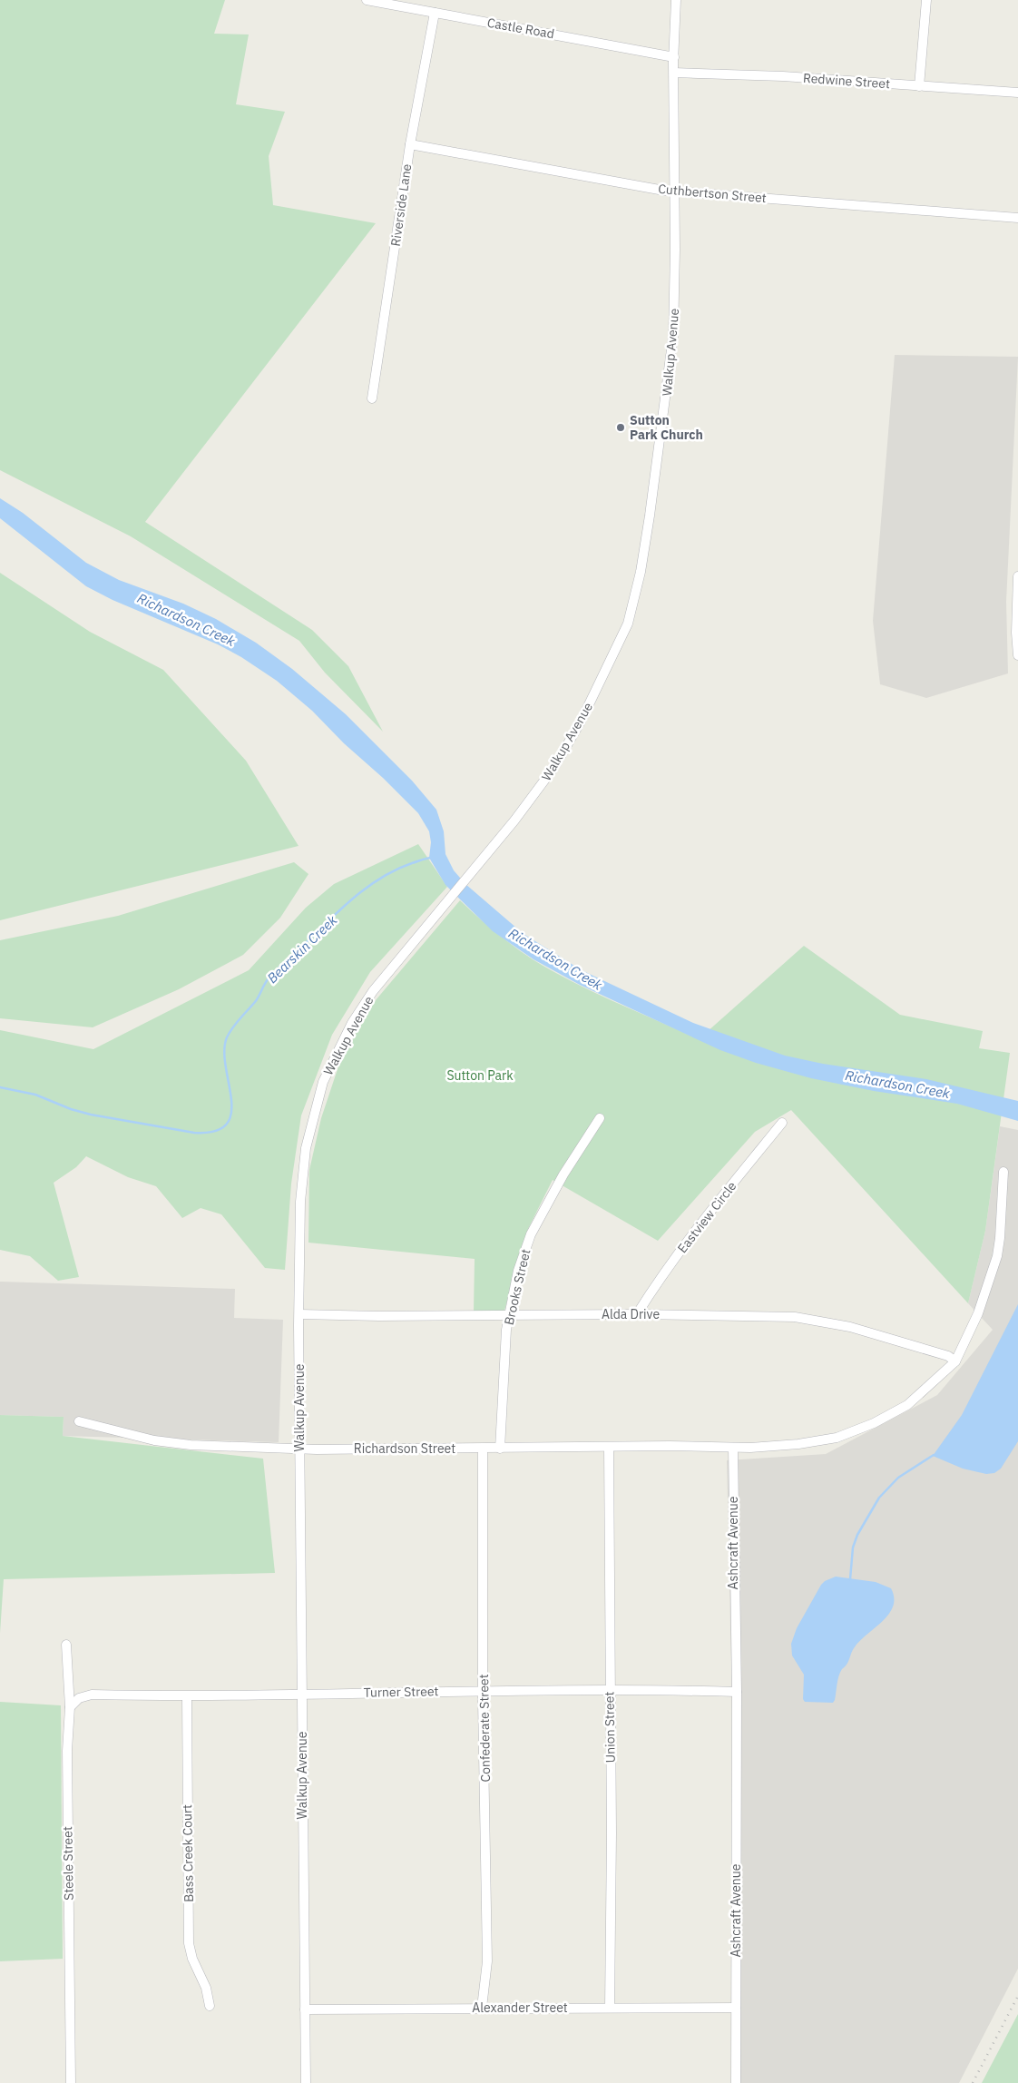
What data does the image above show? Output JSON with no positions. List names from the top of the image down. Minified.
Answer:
{"streets":{"street":["Castle Road","Redwine Street","Cuthbertson Street","Riverside Lane","Walkup Avenue","Eastview Circle","Brooks Street","Alda Drive","Richardson Street","Ashcraft Avenue","Turner Street","Union Street","Confederate Street","Bass Creek Court","Steele Street","Alexander Street"]},"crossings":[["Castle Road","Riverside Lane"],["Castle Road","Walkup Avenue"],["Redwine Street","Walkup Avenue"],["Cuthbertson Street","Riverside Lane"],["Cuthbertson Street","Walkup Avenue"],["Walkup Avenue","Alda Drive"],["Walkup Avenue","Richardson Street"],["Walkup Avenue","Turner Street"],["Walkup Avenue","Alexander Street"],["Eastview Circle","Alda Drive"],["Brooks Street","Alda Drive"],["Brooks Street","Richardson Street"],["Richardson Street","Ashcraft Avenue"],["Richardson Street","Union Street"],["Richardson Street","Confederate Street"],["Ashcraft Avenue","Turner Street"],["Ashcraft Avenue","Alexander Street"],["Turner Street","Union Street"],["Turner Street","Confederate Street"],["Turner Street","Bass Creek Court"],["Turner Street","Steele Street"],["Union Street","Alexander Street"],["Confederate Street","Alexander Street"]],"water":["Richardson Creek","Bearskin Creek"],"parks":["Sutton Park"],"places":["Sutton Park Church"]}
